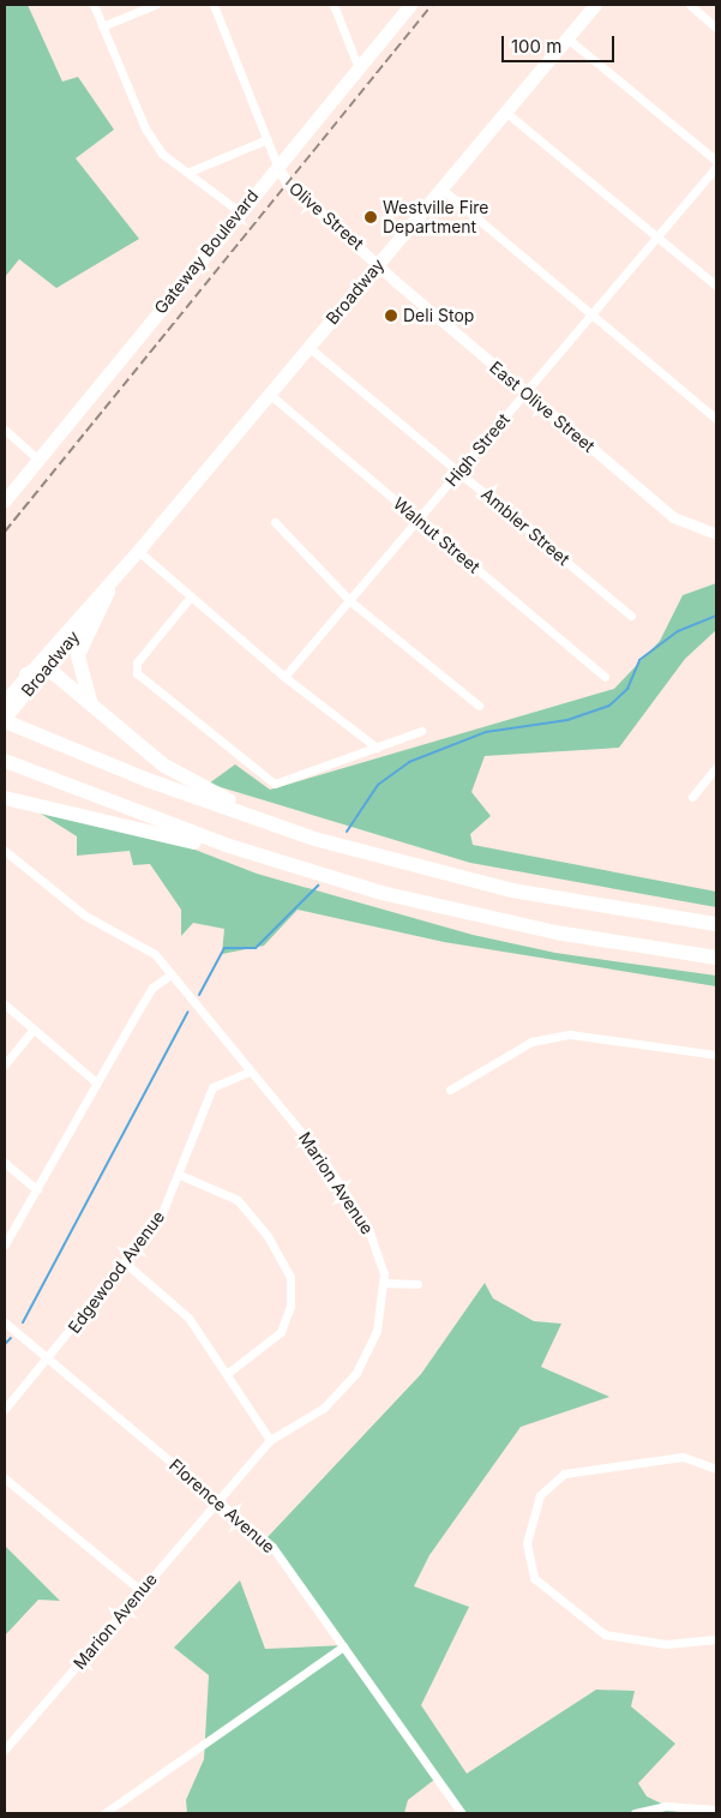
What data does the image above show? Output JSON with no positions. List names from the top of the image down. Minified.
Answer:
{"streets":{"main road":["Gateway Boulevard","Broadway"],"street":["Olive Street","East Olive Street","High Street","Ambler Street","Walnut Street","Marion Avenue","Edgewood Avenue","Florence Avenue"]},"crossings":[["Olive Street","Gateway Boulevard"],["Olive Street","Broadway"],["Olive Street","East Olive Street"],["Broadway","East Olive Street"],["Broadway","Ambler Street"],["Broadway","Walnut Street"],["East Olive Street","High Street"],["High Street","Ambler Street"],["High Street","Walnut Street"],["Marion Avenue","Edgewood Avenue"],["Marion Avenue","Florence Avenue"],["Edgewood Avenue","Florence Avenue"]],"places":["Westville Fire Department","Deli Stop"],"scale_bar":"100 m"}
